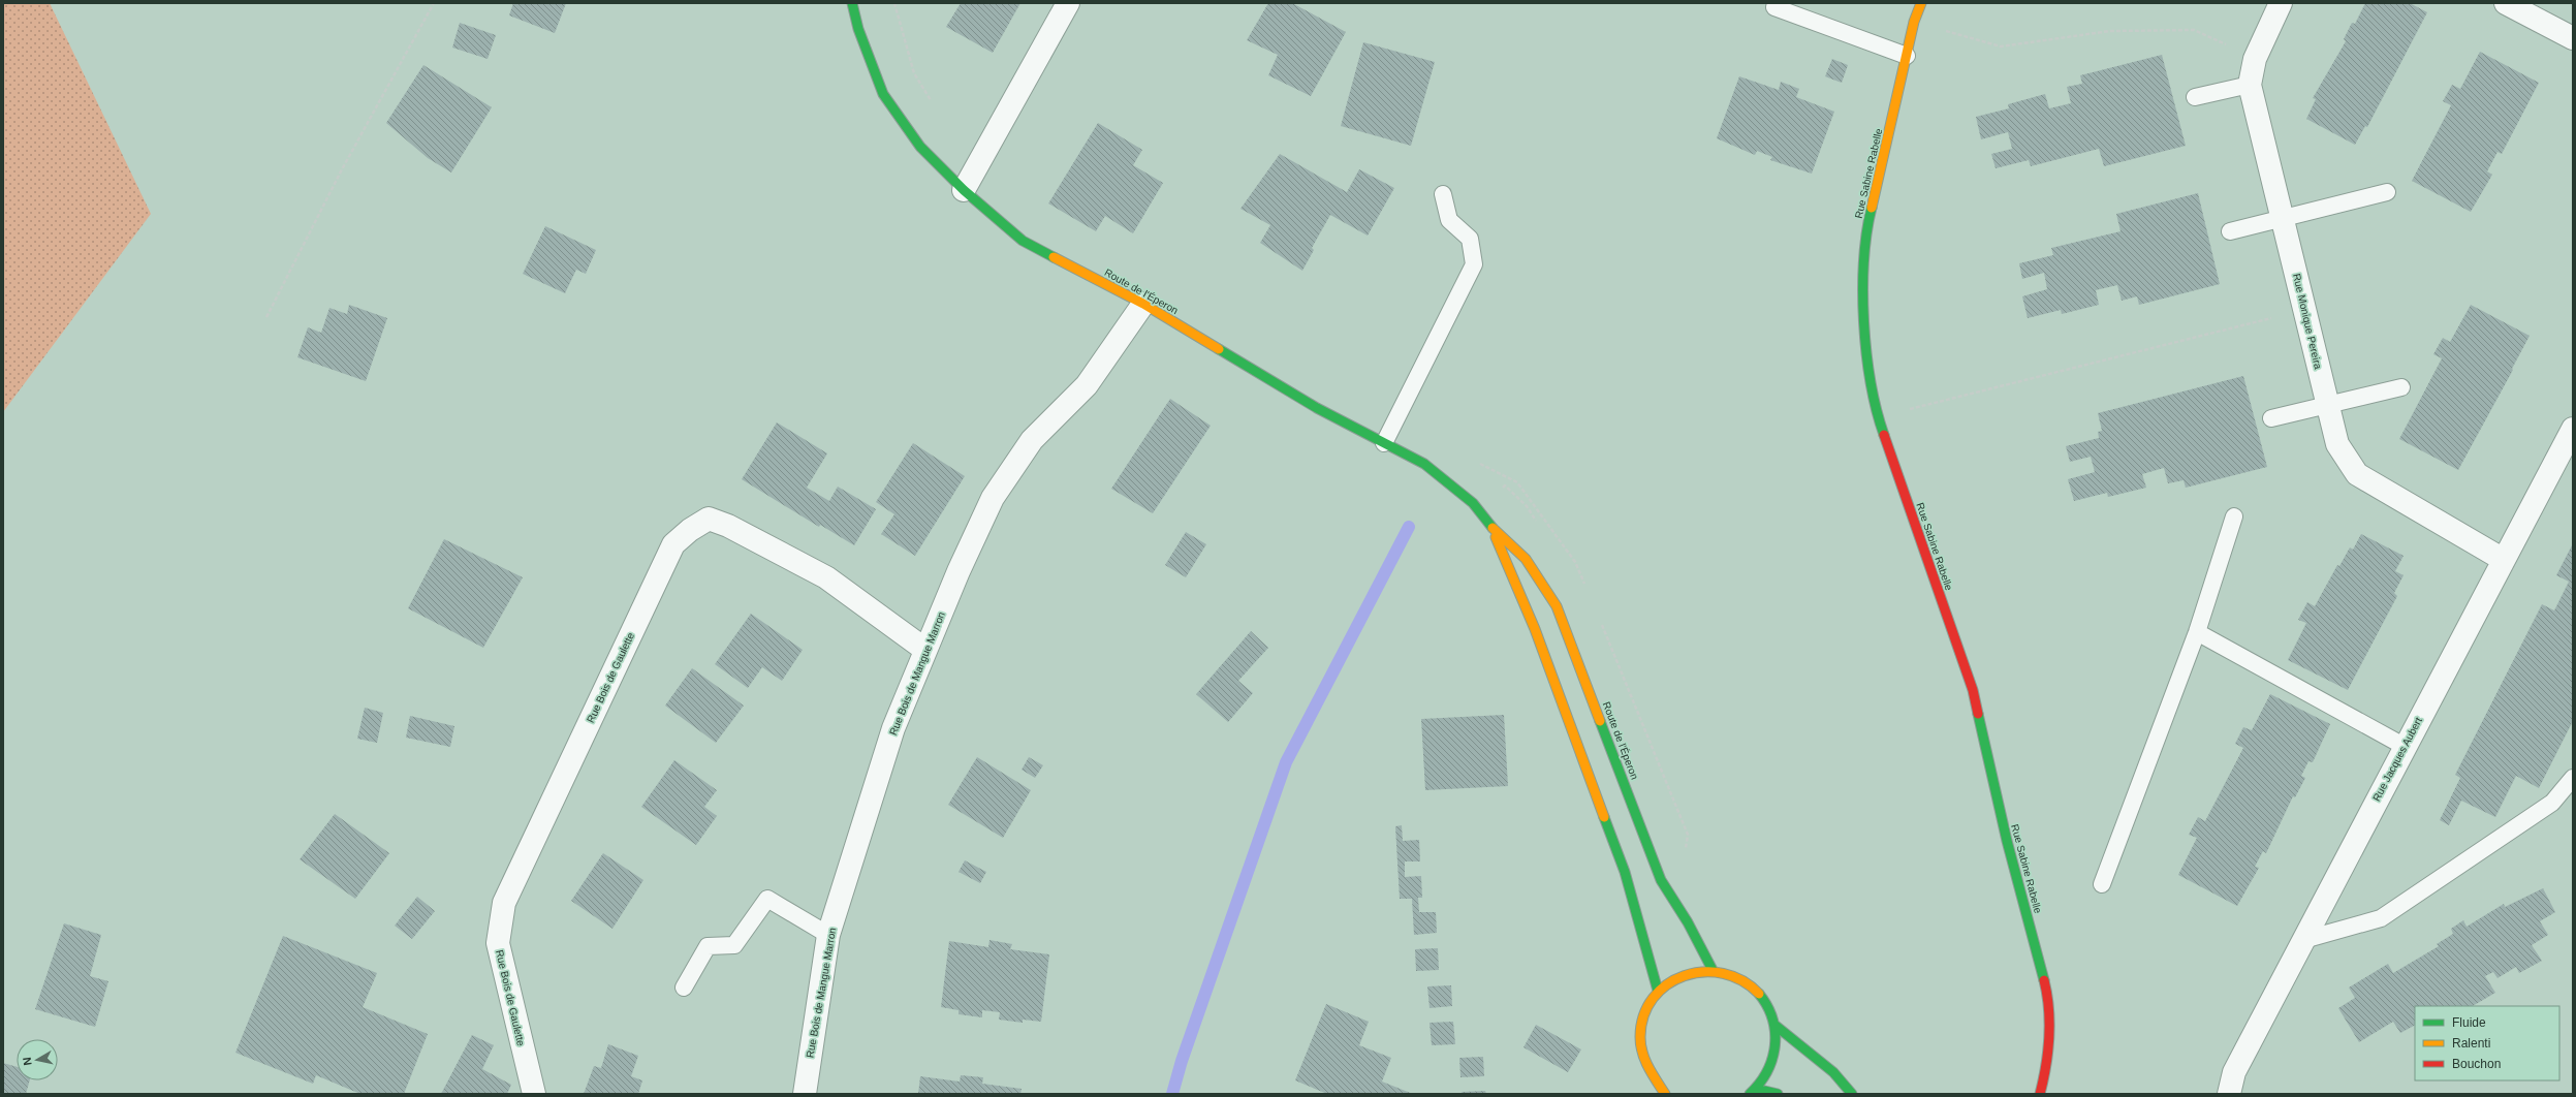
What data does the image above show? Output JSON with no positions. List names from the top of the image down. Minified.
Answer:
{"streets":{"main road":["Rue Sabine Rabelle","Route de l'Éperon"],"street":["Rue Monique Pereira","Rue Bois de Mangue Marron","Rue Bois de Gaulette","Rue Jacques Aubert"]},"crossings":[["Route de l'Éperon","Rue Bois de Mangue Marron"],["Rue Monique Pereira","Rue Jacques Aubert"],["Rue Bois de Mangue Marron","Rue Bois de Gaulette"]],"legend":["Fluide","Ralenti","Bouchon"],"north":"left"}
